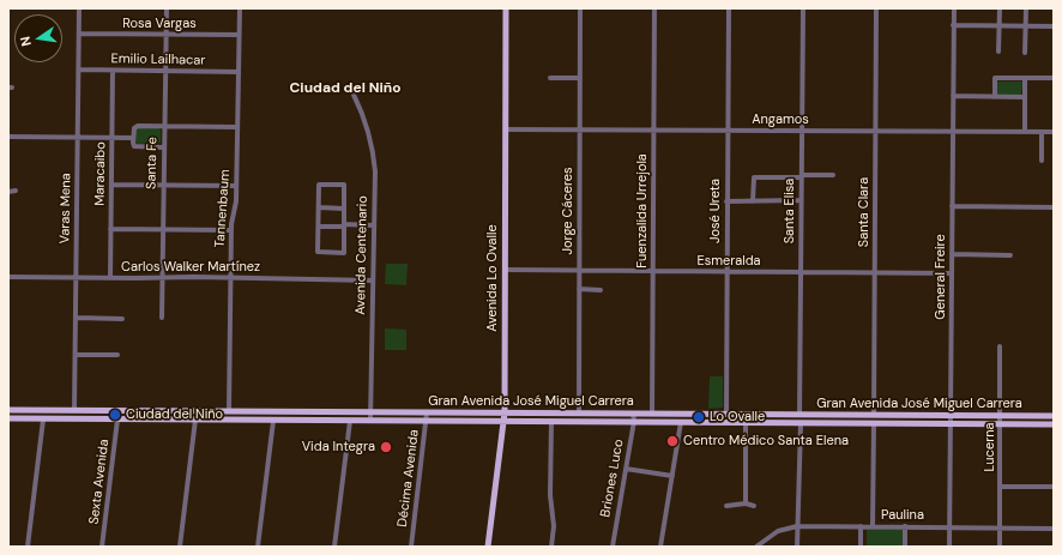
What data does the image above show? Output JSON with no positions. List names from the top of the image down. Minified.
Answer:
{"streets":{"main road":["Avenida Lo Ovalle","Gran Avenida José Miguel Carrera"],"street":["Rosa Vargas","Emilio Lailhacar","Angamos","Santa Fe","Maracaibo","Varas Mena","Tannenbaum","Jorge Cáceres","Fuenzalida Urrejola","José Ureta","Santa Elisa","Santa Clara","Avenida Centenario","Esmeralda","Carlos Walker Martínez","General Freire","Lucerna","Décima Avenida","Briones Luco","Sexta Avenida","Paulina"]},"crossings":[["Rosa Vargas","Santa Fe"],["Rosa Vargas","Varas Mena"],["Rosa Vargas","Tannenbaum"],["Emilio Lailhacar","Santa Fe"],["Emilio Lailhacar","Maracaibo"],["Emilio Lailhacar","Varas Mena"],["Emilio Lailhacar","Tannenbaum"],["Angamos","Jorge Cáceres"],["Angamos","Fuenzalida Urrejola"],["Angamos","José Ureta"],["Angamos","Santa Elisa"],["Angamos","Santa Clara"],["Angamos","General Freire"],["Angamos","Avenida Lo Ovalle"],["Santa Fe","Carlos Walker Martínez"],["Maracaibo","Carlos Walker Martínez"],["Varas Mena","Carlos Walker Martínez"],["Varas Mena","Gran Avenida José Miguel Carrera"],["Tannenbaum","Carlos Walker Martínez"],["Tannenbaum","Gran Avenida José Miguel Carrera"],["Jorge Cáceres","Esmeralda"],["Jorge Cáceres","Gran Avenida José Miguel Carrera"],["Fuenzalida Urrejola","Esmeralda"],["Fuenzalida Urrejola","Gran Avenida José Miguel Carrera"],["José Ureta","Esmeralda"],["José Ureta","Gran Avenida José Miguel Carrera"],["Santa Elisa","Esmeralda"],["Santa Elisa","Gran Avenida José Miguel Carrera"],["Santa Clara","Esmeralda"],["Santa Clara","Gran Avenida José Miguel Carrera"],["Avenida Centenario","Carlos Walker Martínez"],["Avenida Centenario","Gran Avenida José Miguel Carrera"],["Esmeralda","General Freire"],["Esmeralda","Avenida Lo Ovalle"],["General Freire","Gran Avenida José Miguel Carrera"],["General Freire","Paulina"],["Avenida Lo Ovalle","Gran Avenida José Miguel Carrera"],["Gran Avenida José Miguel Carrera","Lucerna"],["Gran Avenida José Miguel Carrera","Décima Avenida"],["Gran Avenida José Miguel Carrera","Briones Luco"],["Gran Avenida José Miguel Carrera","Sexta Avenida"],["Lucerna","Paulina"]],"districts":["Ciudad del Niño"],"places":["Ciudad del Niño","Lo Ovalle","Centro Médico Santa Elena","Vida Integra"],"north":"left"}
